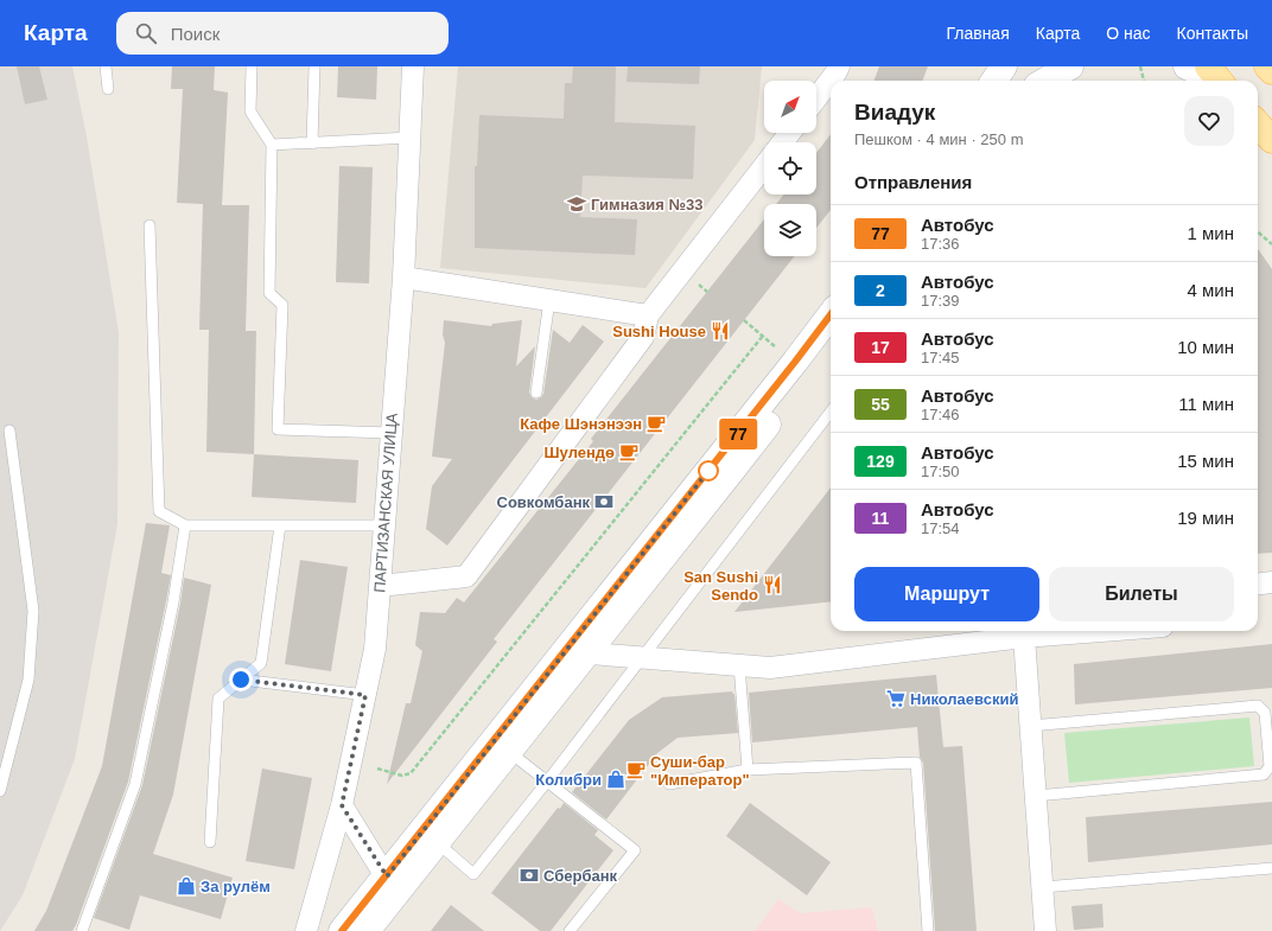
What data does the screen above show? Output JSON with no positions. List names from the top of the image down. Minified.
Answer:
{"streets":{"street":["ПАРТИЗАНСКАЯ УЛИЦА"]},"places":{"school or university":["Гимназия №33"],"restaurant":["Sushi House","San Sushi Sendo"],"cafe":["Кафе Шэнэнээн","Шулендө","Суши-бар \"Император\""],"bank":["Совкомбанк","Сбербанк"],"supermarket":["Николаевский"],"shop":["Колибри","За рулём"]},"lines":["bus line 77"],"north":"top right","page":{"header":"Карта","search":"Поиск","nav":["Главная","Карта","О нас","Контакты"],"on_map":"77","heading":[["Виадук","Пешком · 4 мин · 250 m"],"Отправления"],"list":[{"mark":"77","name":"Автобус","note":"17:36","value":"1 мин"},{"mark":"2","name":"Автобус","note":"17:39","value":"4 мин"},{"mark":"17","name":"Автобус","note":"17:45","value":"10 мин"},{"mark":"55","name":"Автобус","note":"17:46","value":"11 мин"},{"mark":"129","name":"Автобус","note":"17:50","value":"15 мин"},{"mark":"11","name":"Автобус","note":"17:54","value":"19 мин"}],"buttons":["Маршрут","Билеты"]}}
